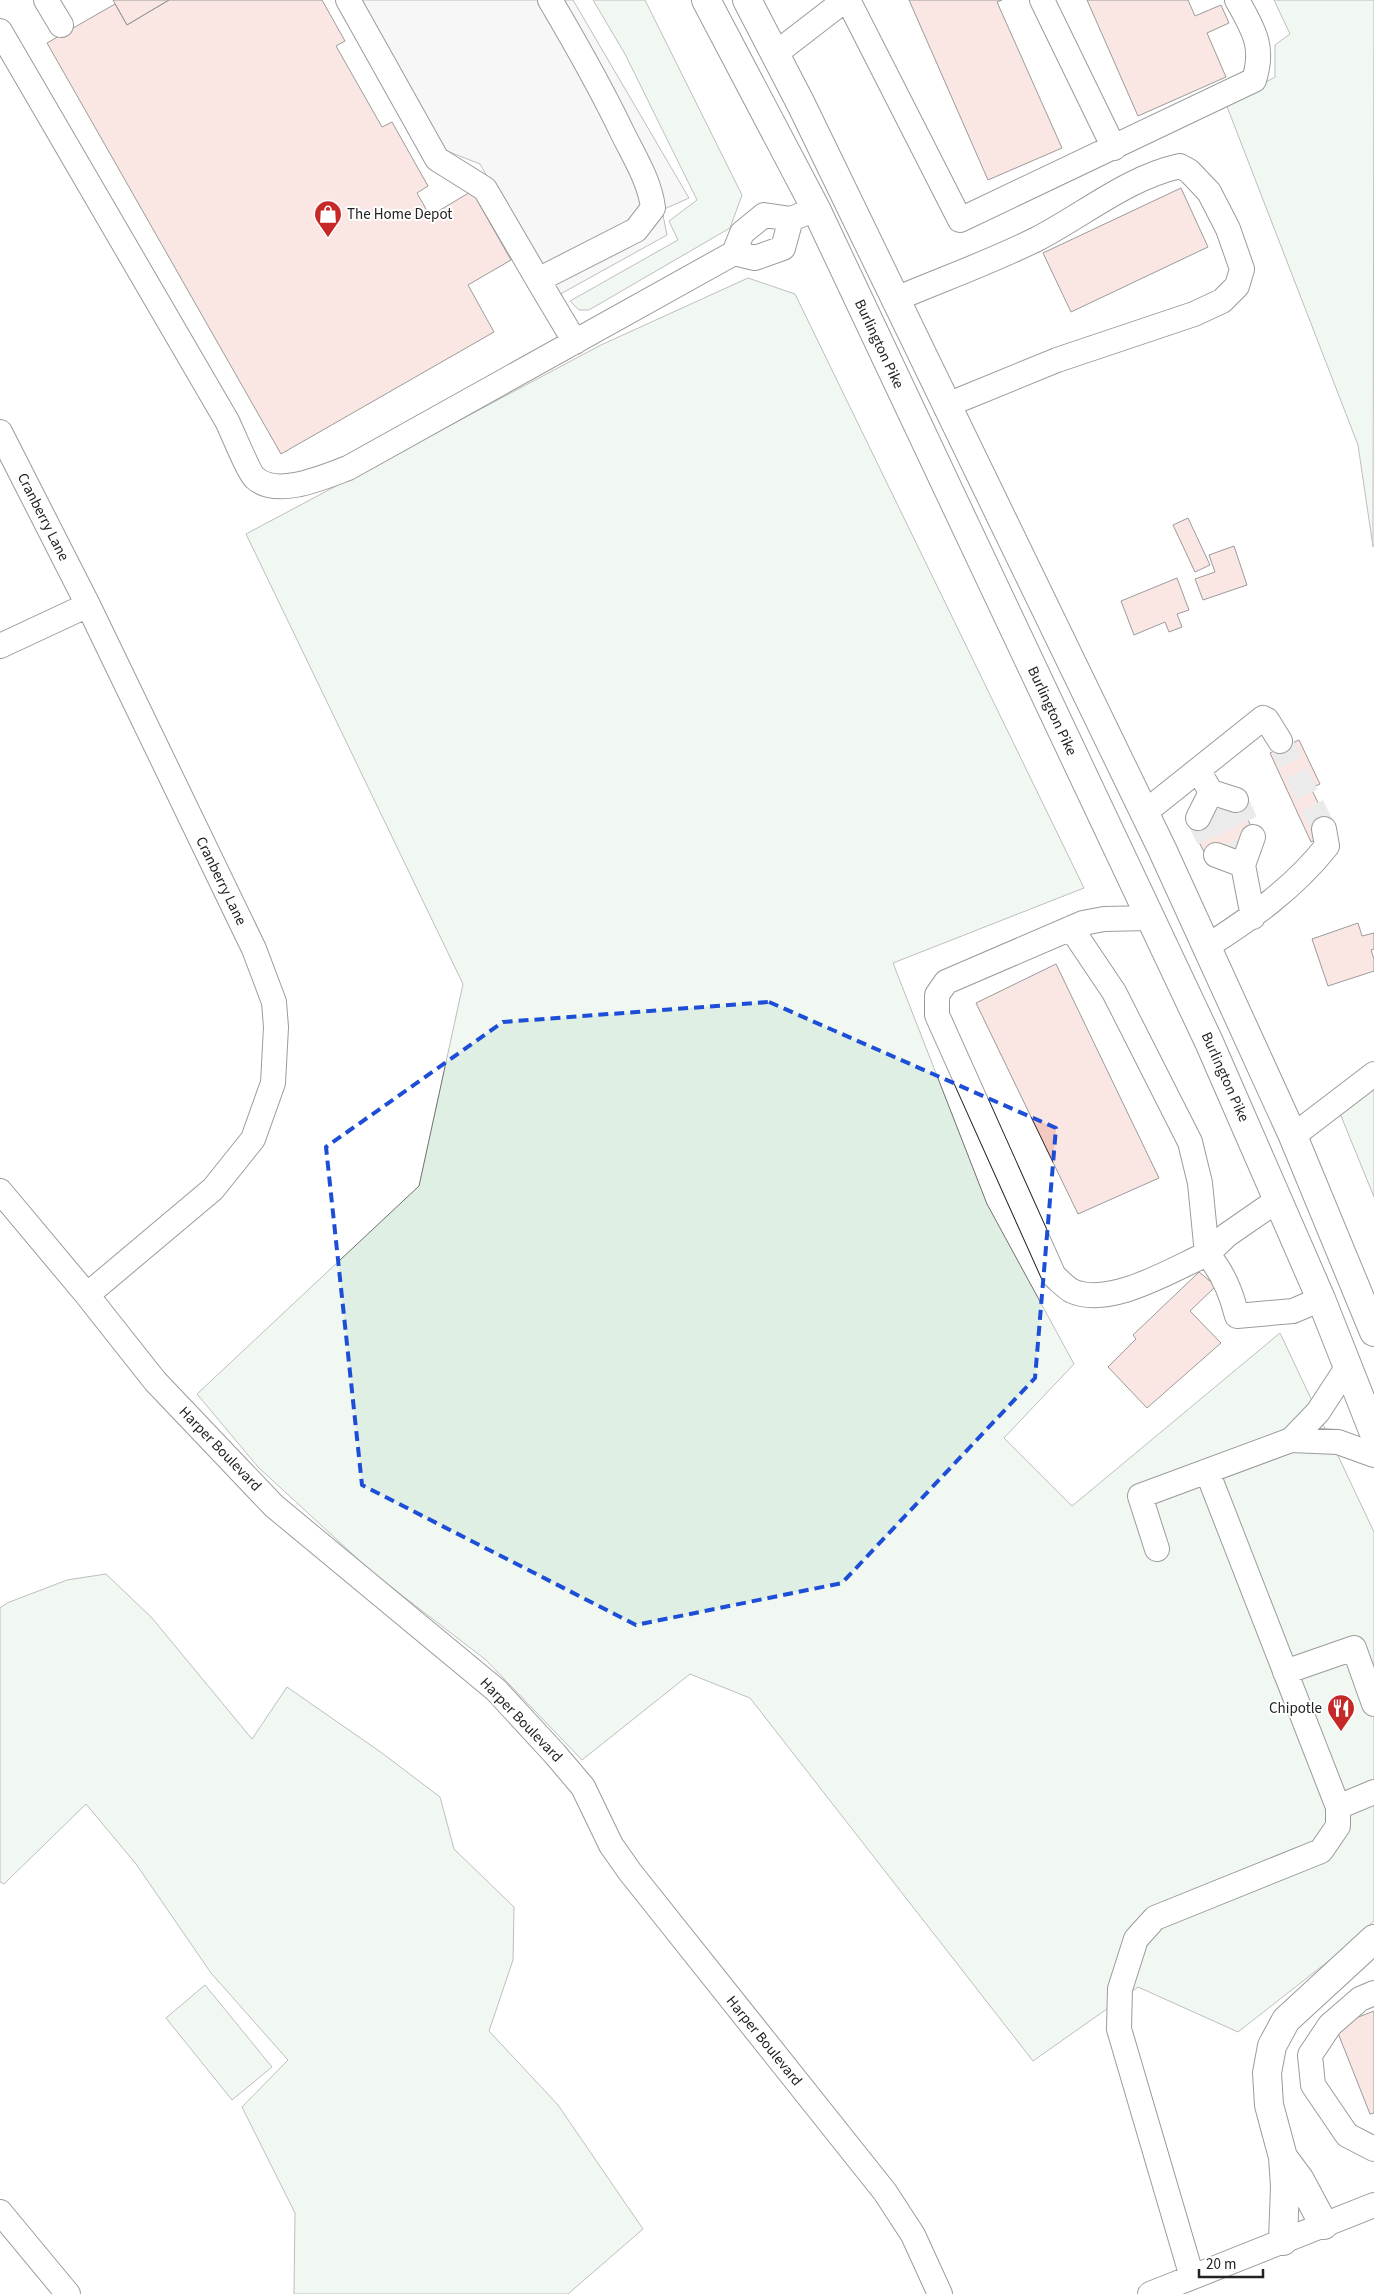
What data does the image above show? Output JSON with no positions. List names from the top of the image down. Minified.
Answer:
{"streets":{"highway":["Burlington Pike"],"street":["Cranberry Lane","Harper Boulevard"]},"crossings":[["Cranberry Lane","Harper Boulevard"]],"places":{"shop":["The Home Depot"],"restaurant":["Chipotle"]},"scale_bar":"20 m"}
